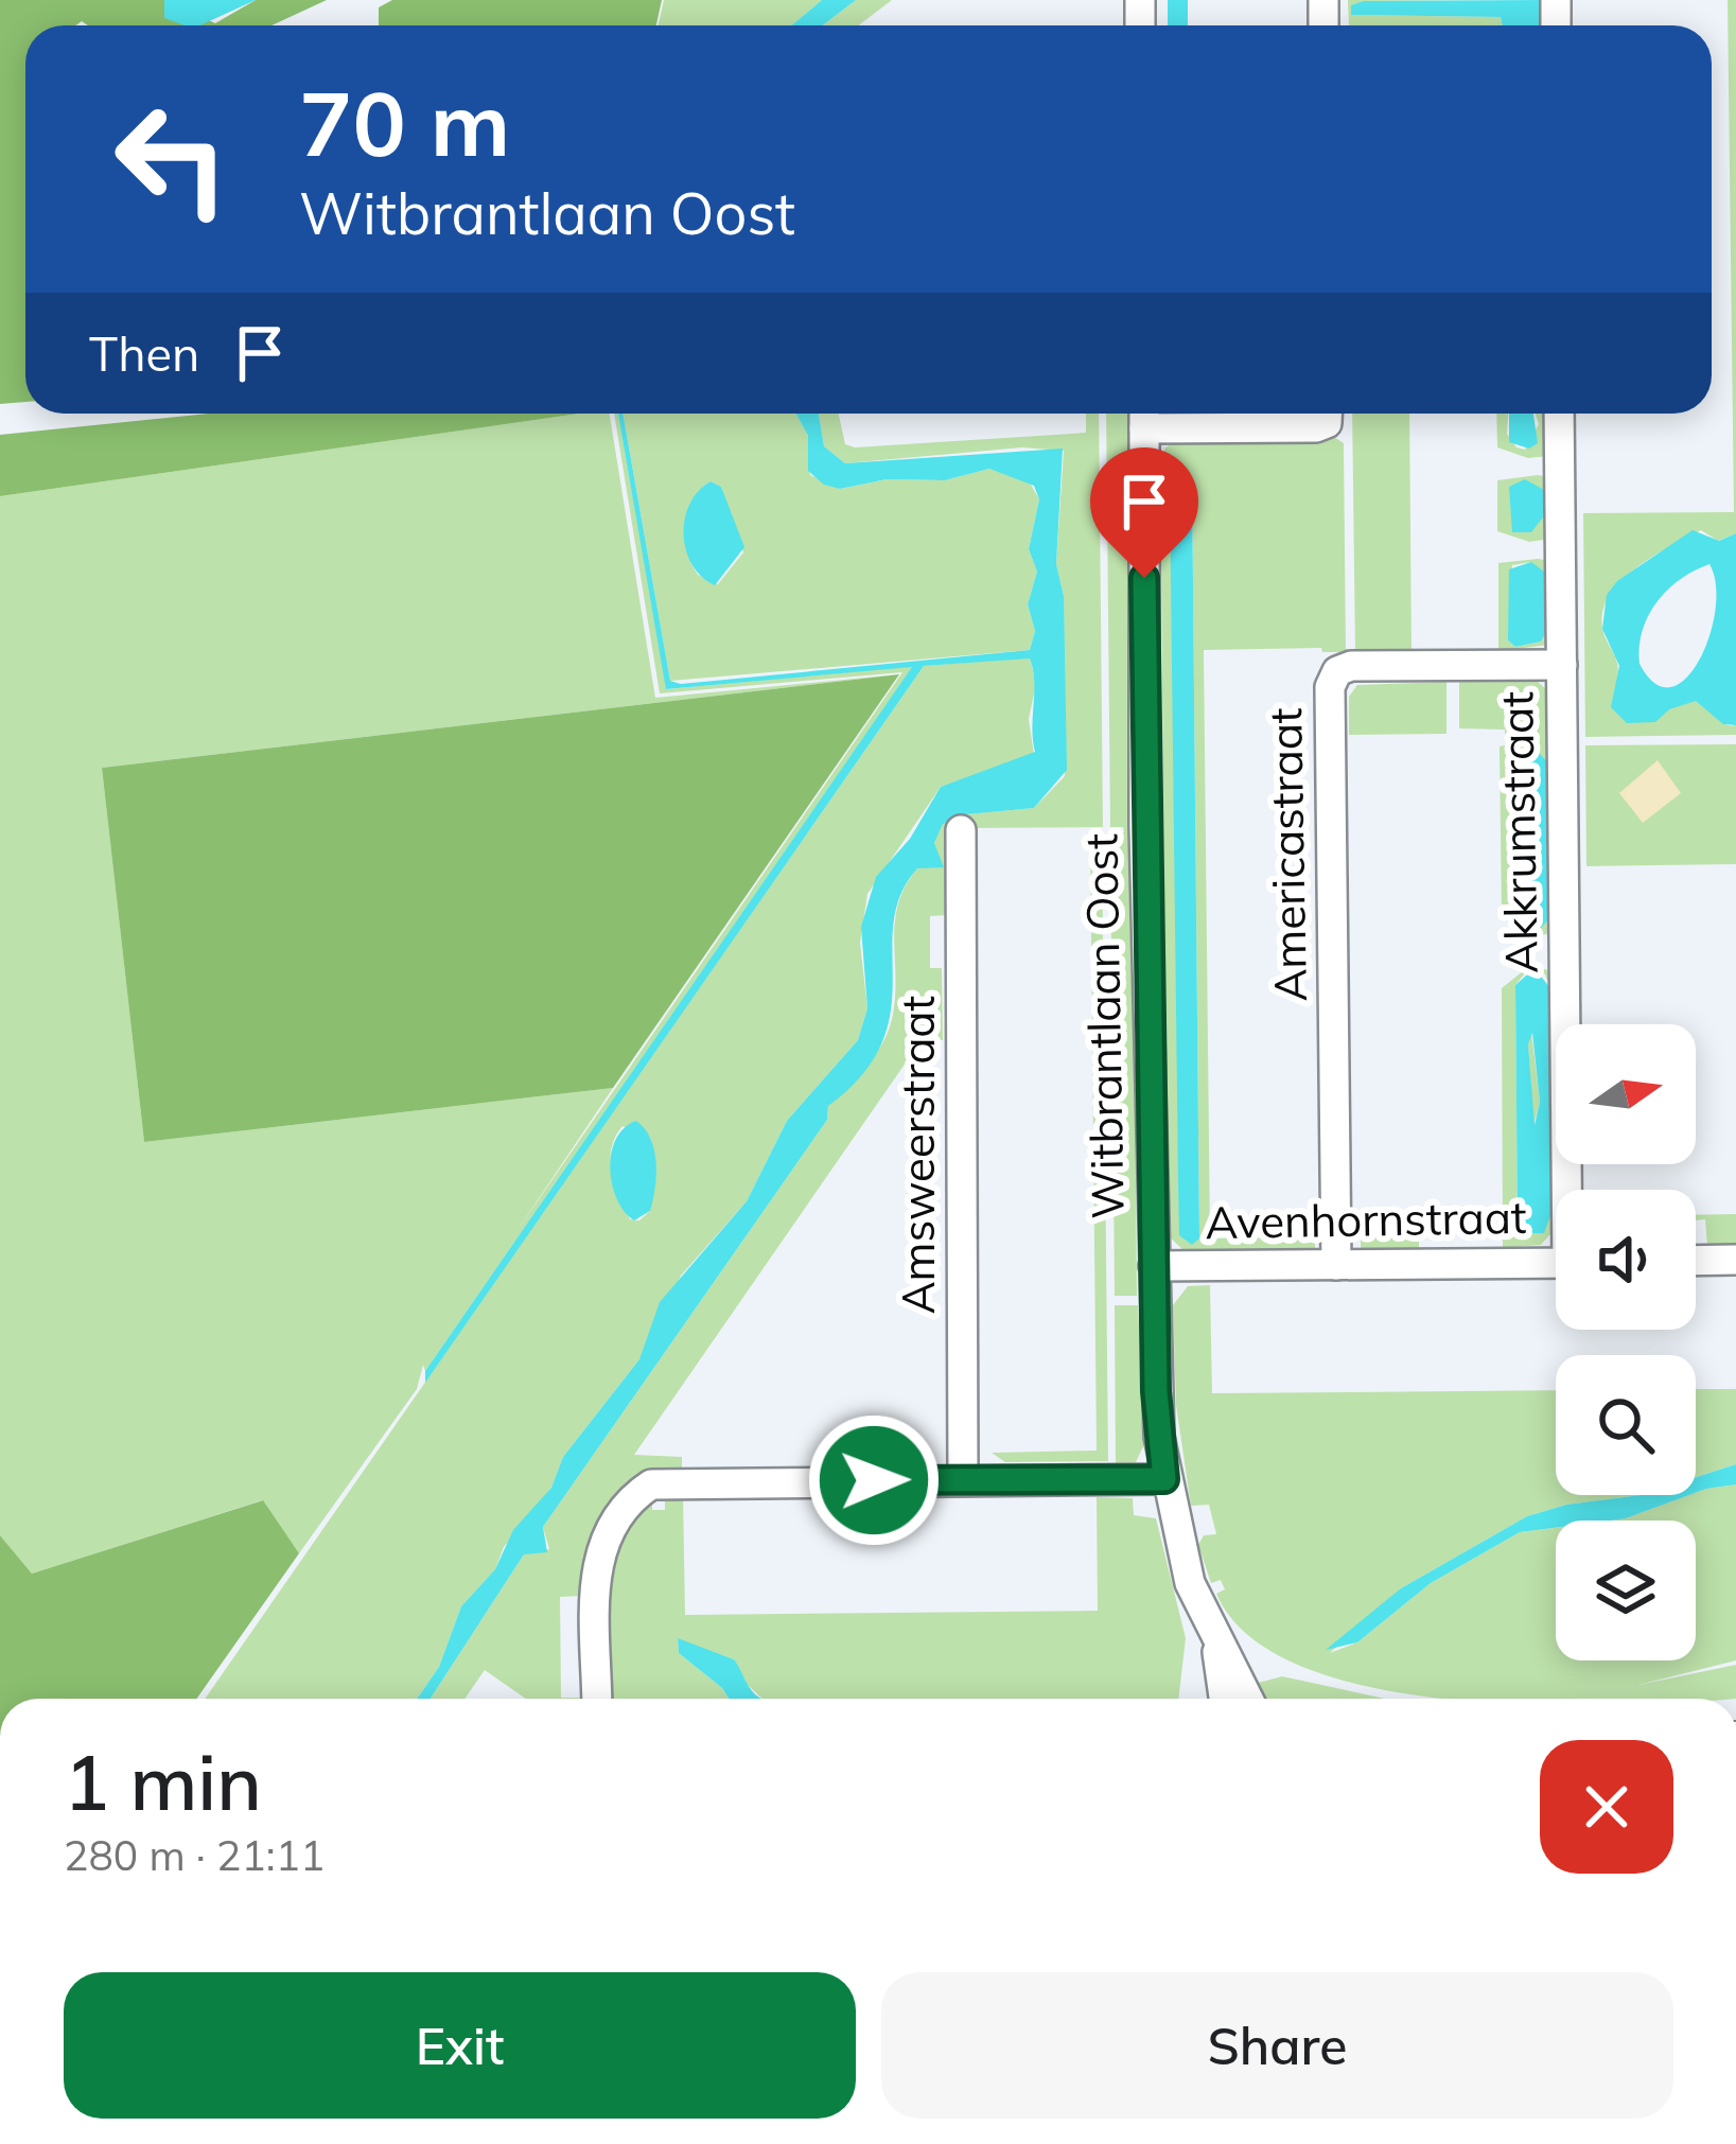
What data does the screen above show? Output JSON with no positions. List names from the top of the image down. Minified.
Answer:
{"streets":{"street":["Akkrumstraat","Americastraat","Witbrantlaan Oost","Amsweerstraat","Avenhornstraat"]},"crossings":[["Akkrumstraat","Americastraat"],["Americastraat","Avenhornstraat"],["Witbrantlaan Oost","Avenhornstraat"]],"north":"right","page":{"turn":["70 m","Witbrantlaan Oost"],"then":"Then","heading":["1 min","280 m · 21:11"],"buttons":["Exit","Share"]}}
